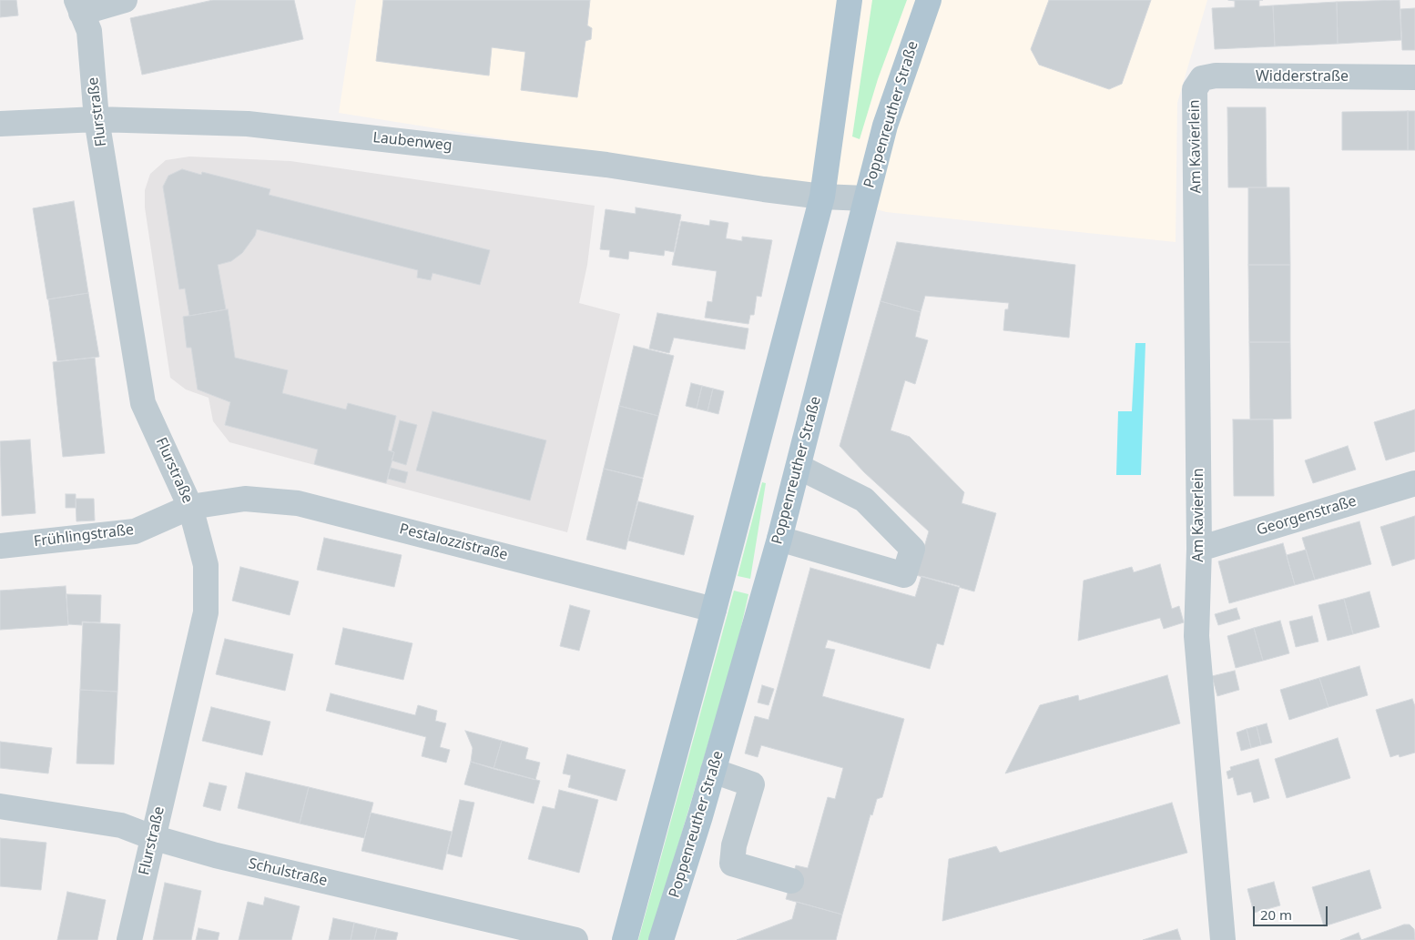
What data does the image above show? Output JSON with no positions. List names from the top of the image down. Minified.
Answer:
{"streets":{"main road":["Poppenreuther Straße"],"street":["Widderstraße","Flurstraße","Laubenweg","Am Kavierlein","Georgenstraße","Frühlingstraße","Pestalozzistraße","Schulstraße"]},"crossings":[["Widderstraße","Am Kavierlein"],["Flurstraße","Laubenweg"],["Flurstraße","Frühlingstraße"],["Flurstraße","Pestalozzistraße"],["Flurstraße","Schulstraße"],["Poppenreuther Straße","Laubenweg"],["Am Kavierlein","Georgenstraße"],["Frühlingstraße","Pestalozzistraße"]],"scale_bar":"20 m"}
